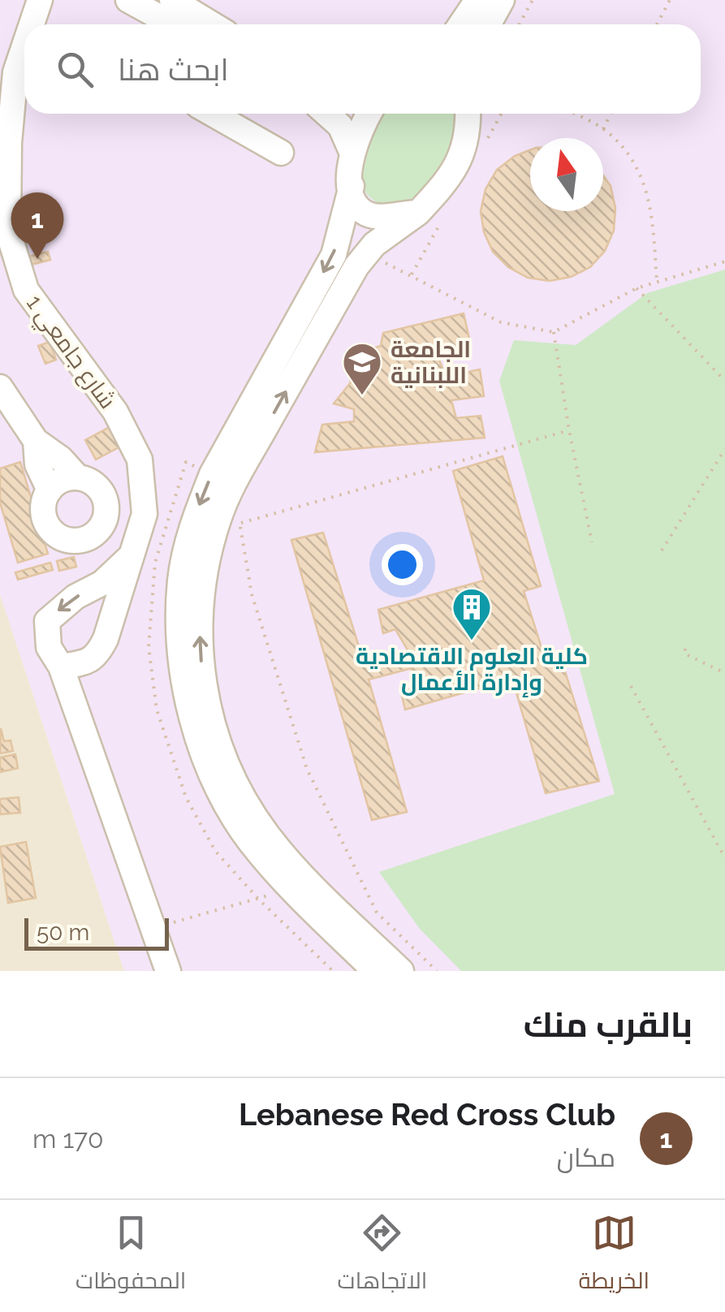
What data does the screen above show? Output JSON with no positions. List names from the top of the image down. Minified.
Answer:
{"streets":{"street":["شارع جامعي 1"]},"places":{"school or university":["الجامعة اللبنانية"],"building":["كلية العلوم الاقتصادية وإدارة الأعمال"]},"scale_bar":"50 m","north":"top","page":{"search":"ابحث هنا","pins":"1","scale":"50 m","heading":"بالقرب منك","list":[{"mark":"1","name":"Lebanese Red Cross Club","note":"مكان","value":"170 m"}],"nav":["الخريطة","الاتجاهات","المحفوظات"]}}
